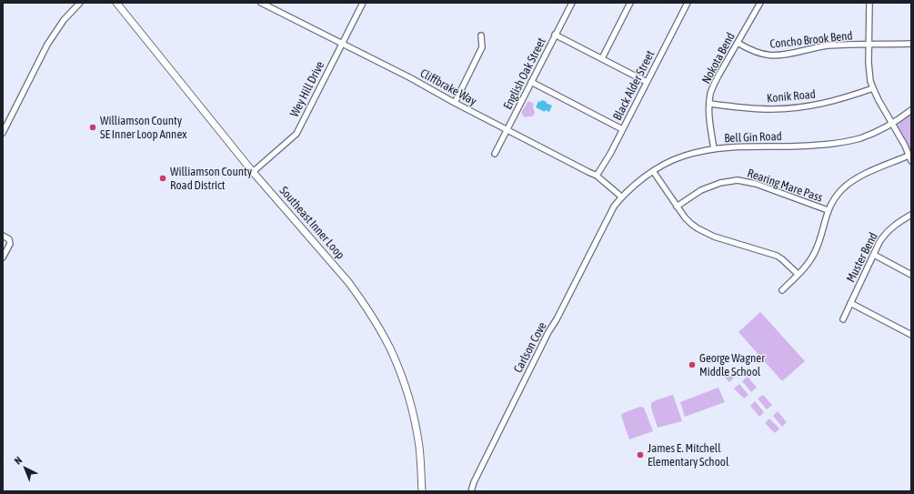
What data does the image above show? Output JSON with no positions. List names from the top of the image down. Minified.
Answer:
{"streets":{"main road":["Southeast Inner Loop"],"street":["Concho Brook Bend","Nokota Bend","English Oak Street","Black Alder Street","Cliffbrake Way","Wey Hill Drive","Konik Road","Bell Gin Road","Rearing Mare Pass","Muster Bend","Carlson Cove"]},"crossings":[["Concho Brook Bend","Nokota Bend"],["Nokota Bend","Konik Road"],["Nokota Bend","Bell Gin Road"],["English Oak Street","Cliffbrake Way"],["Black Alder Street","Cliffbrake Way"],["Cliffbrake Way","Wey Hill Drive"],["Cliffbrake Way","Bell Gin Road"],["Wey Hill Drive","Southeast Inner Loop"],["Bell Gin Road","Carlson Cove"]],"places":["Williamson County SE Inner Loop Annex","Williamson County Road District","George Wagner Middle School","James E. Mitchell Elementary School"],"north":"top left"}
